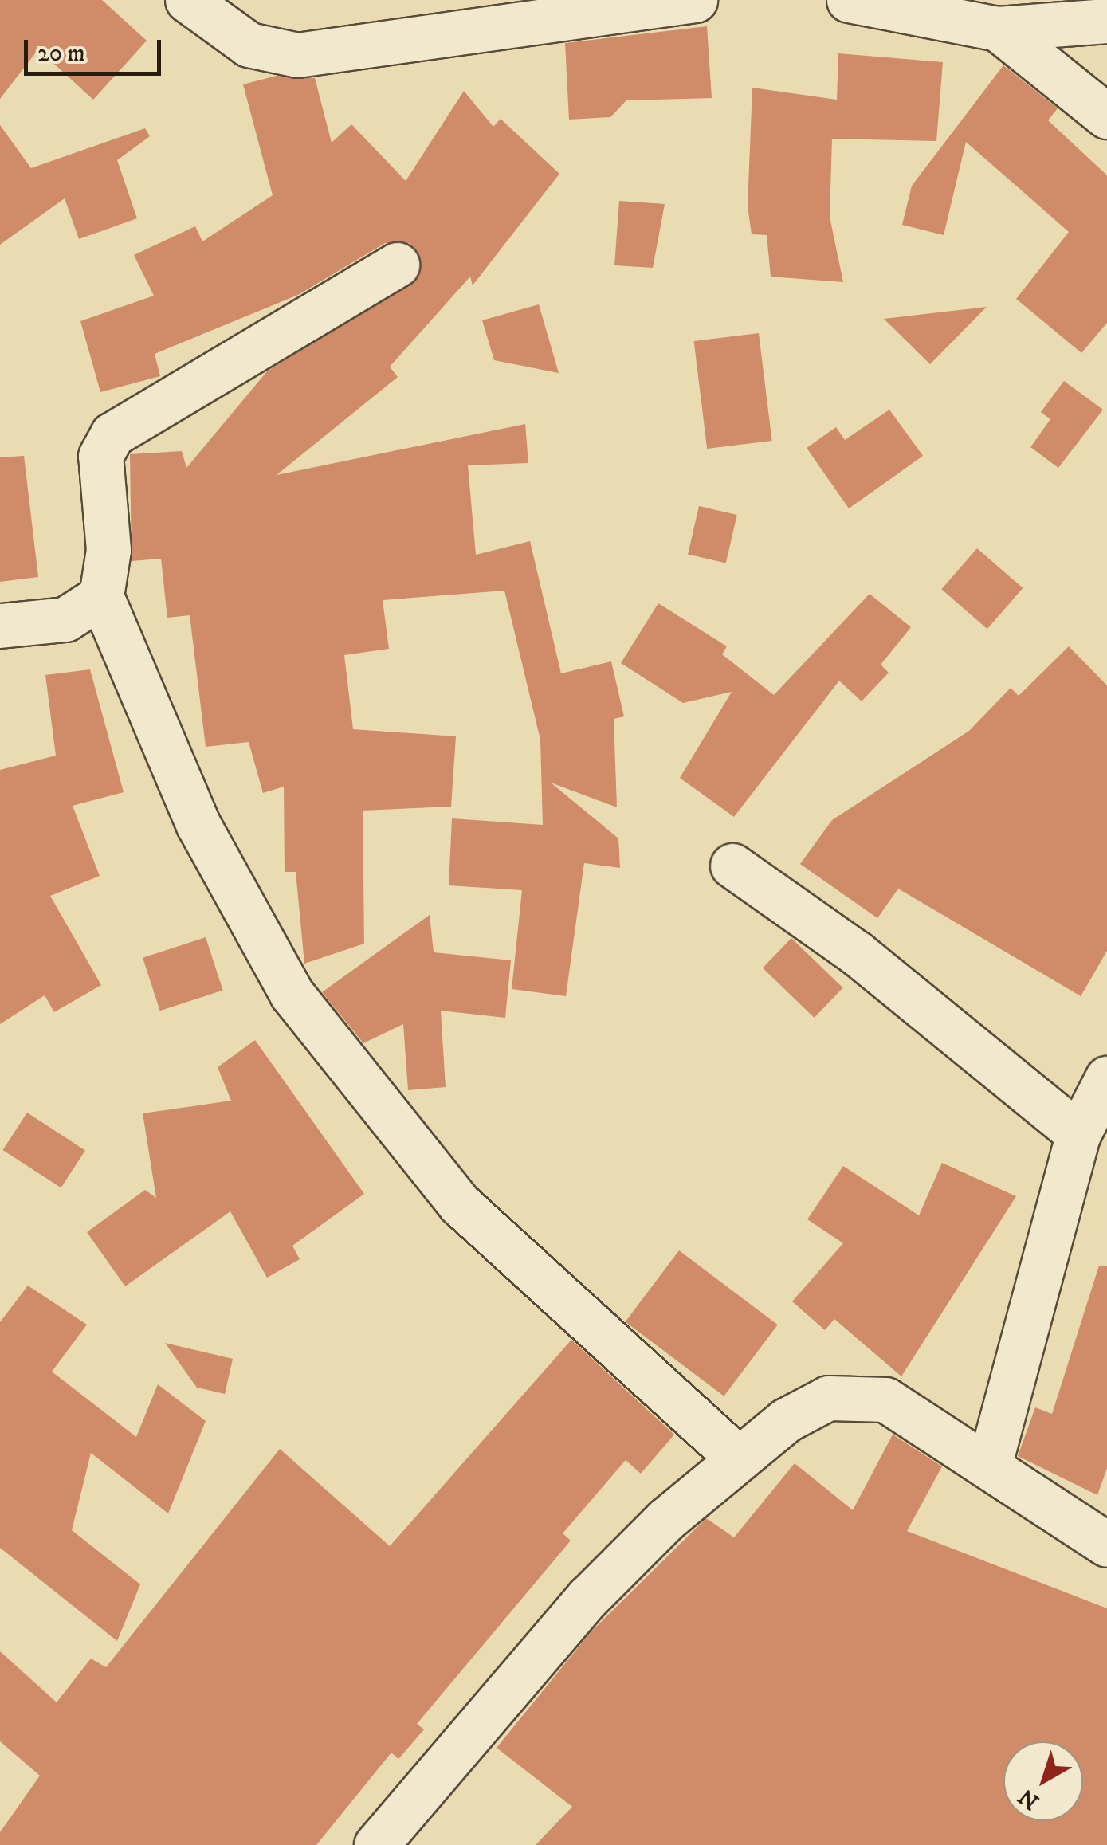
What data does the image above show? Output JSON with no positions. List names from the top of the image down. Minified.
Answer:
{"scale_bar":"20 m","north":"bottom left"}
